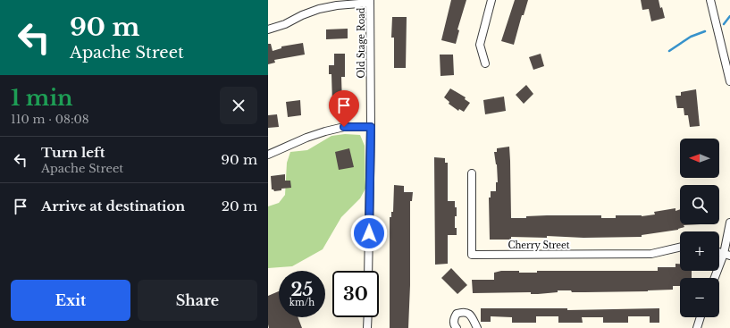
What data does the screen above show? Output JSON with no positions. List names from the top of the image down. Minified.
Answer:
{"streets":{"street":["Old Stage Road","Cherry Street"]},"north":"left","page":{"turn":["90 m","Apache Street"],"heading":["1 min","110 m · 08:08"],"list":[{"name":"Turn left","note":"Apache Street","value":"90 m"},{"name":"Arrive at destination","value":"20 m"}],"map_buttons":["+","−"],"speed":"25 km/h","limit":"30","buttons":["Exit","Share"]}}
